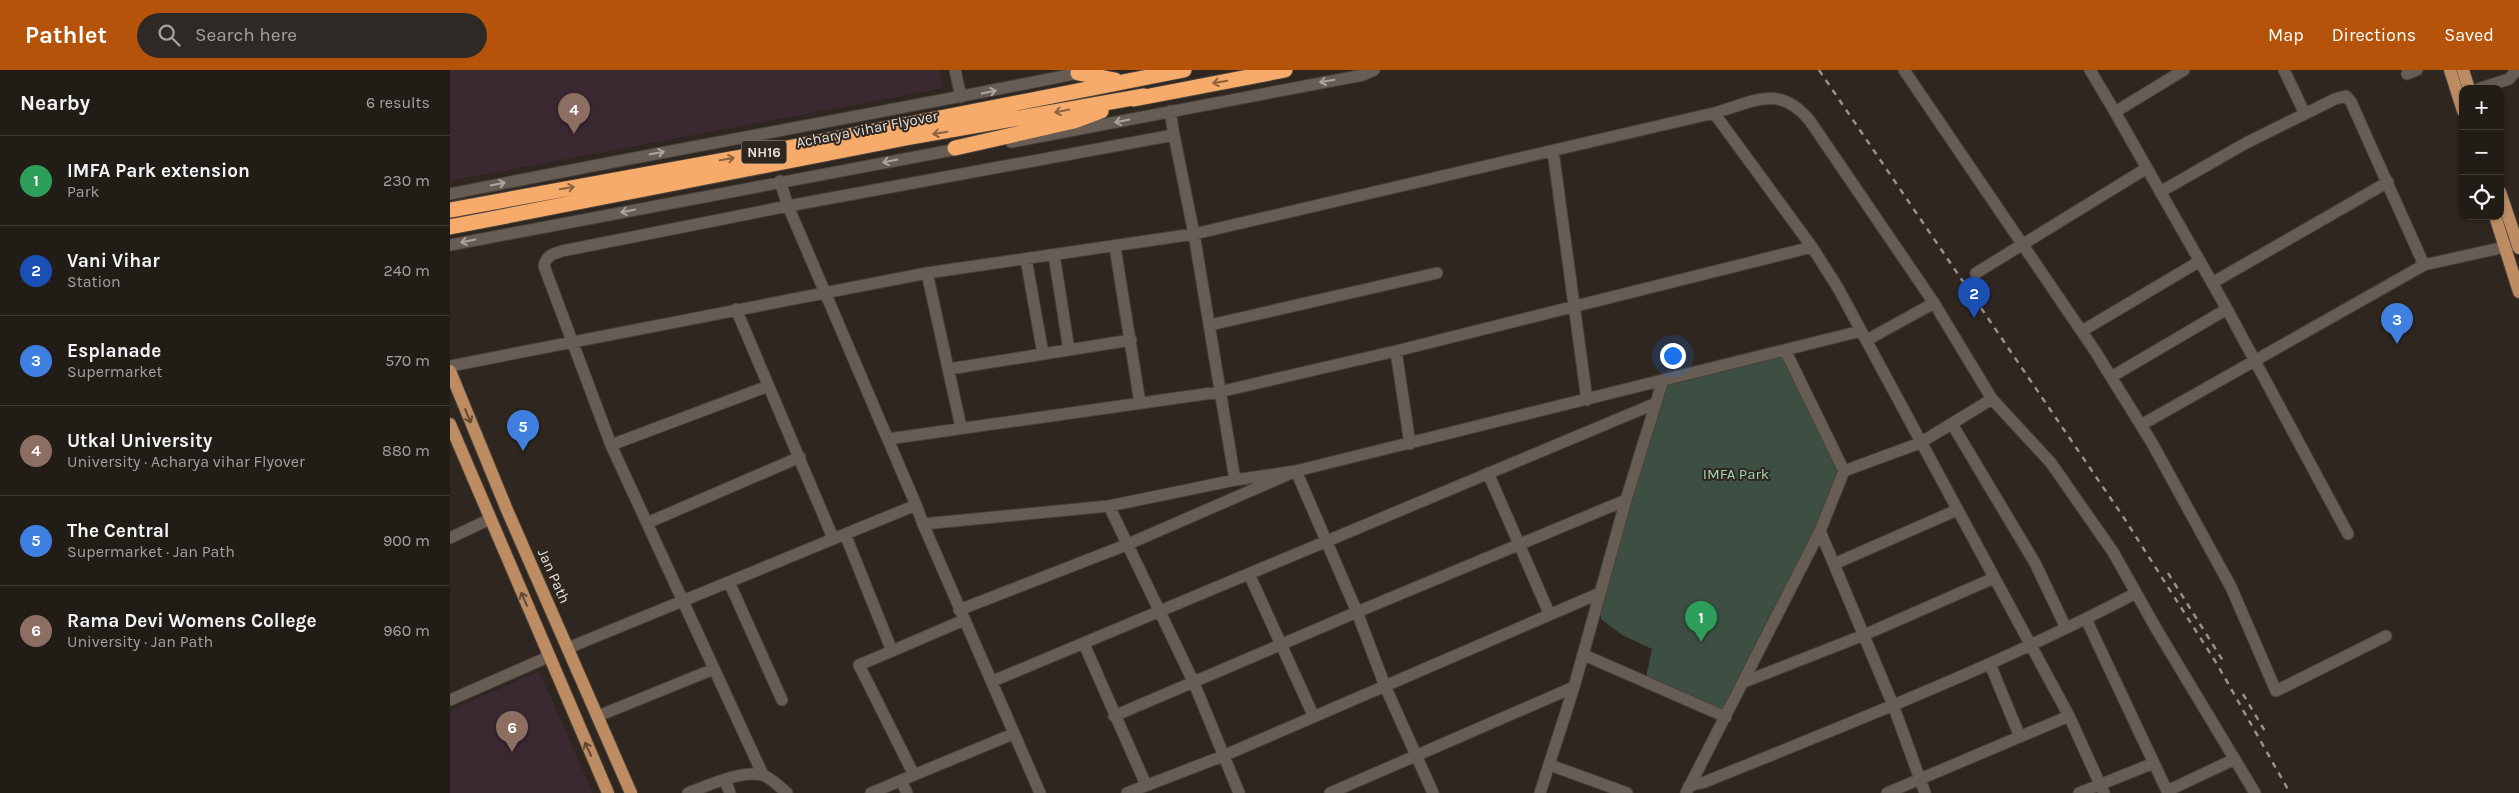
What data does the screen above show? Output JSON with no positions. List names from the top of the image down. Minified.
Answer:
{"streets":{"highway":["Acharya vihar Flyover","NH16"],"main road":["Jan Path"]},"crossings":[["Acharya vihar Flyover","NH16"]],"parks":["IMFA Park"],"page":{"header":"Pathlet","search":"Search here","nav":["Map","Directions","Saved"],"heading":["Nearby","6 results"],"map_buttons":["+","−"],"pins":["4","2","3","5","1","6"],"list":[{"mark":"1","name":"IMFA Park extension","note":"Park","value":"230 m"},{"mark":"2","name":"Vani Vihar","note":"Station","value":"240 m"},{"mark":"3","name":"Esplanade","note":"Supermarket","value":"570 m"},{"mark":"4","name":"Utkal University","note":"University · Acharya vihar Flyover","value":"880 m"},{"mark":"5","name":"The Central","note":"Supermarket · Jan Path","value":"900 m"},{"mark":"6","name":"Rama Devi Womens College","note":"University · Jan Path","value":"960 m"}]}}
